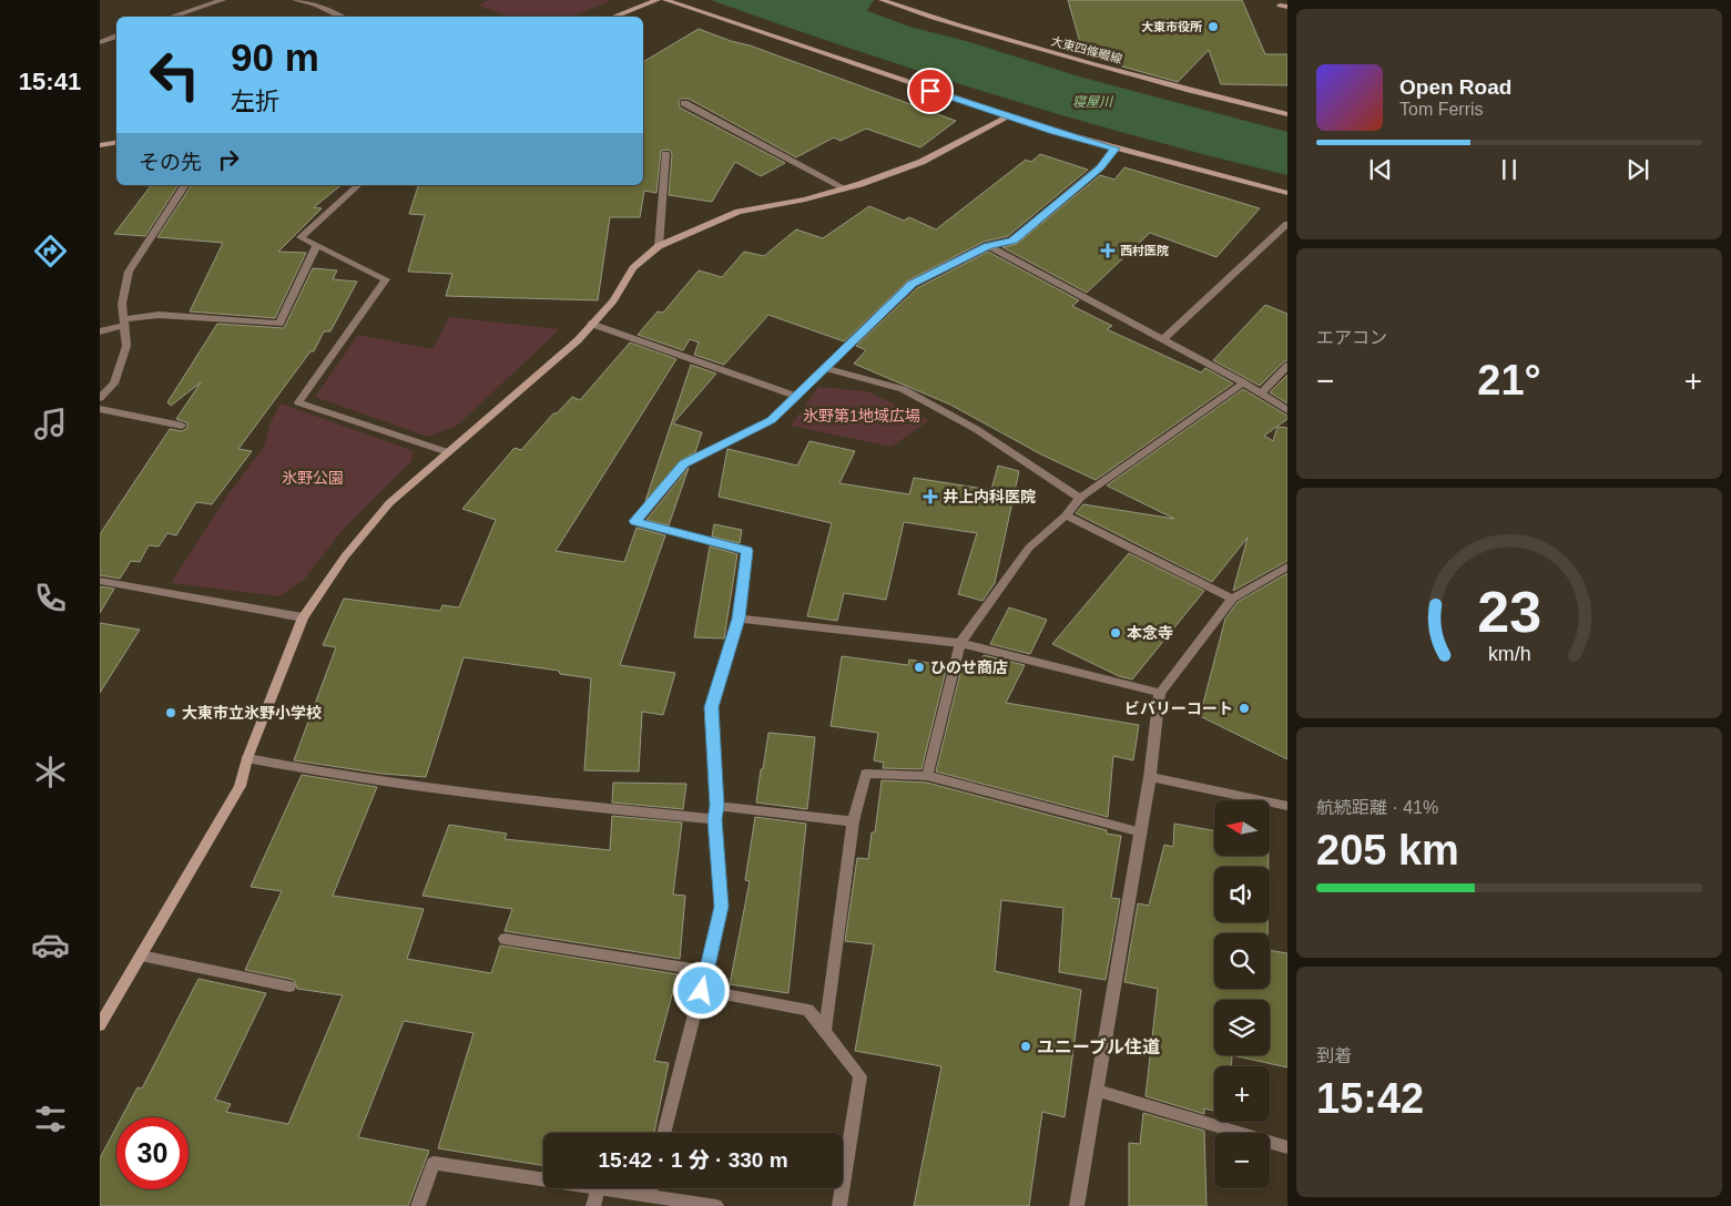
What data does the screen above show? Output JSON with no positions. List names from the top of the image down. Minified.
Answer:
{"streets":{"street":["大東四條畷線"]},"water":["寝屋川"],"parks":["氷野第1地域広場","氷野公園"],"places":{"other":["大東市役所","本念寺","ひのせ商店","ビバリーコート","大東市立氷野小学校","ユニーブル住道"],"health":["西村医院","井上内科医院"]},"north":"left","page":{"tabs":"15:41","turn":["90 m","左折"],"song":["Open Road","Tom Ferris"],"then":"その先","tile":["エアコン",["航続距離 · 41%","205 km"],["到着","15:42"]],"heat":["−","21°","+"],"map_buttons":["+","−"],"limit":"30","trip":"15:42 · 1 分 · 330 m","gauge":["23","km/h"]}}
